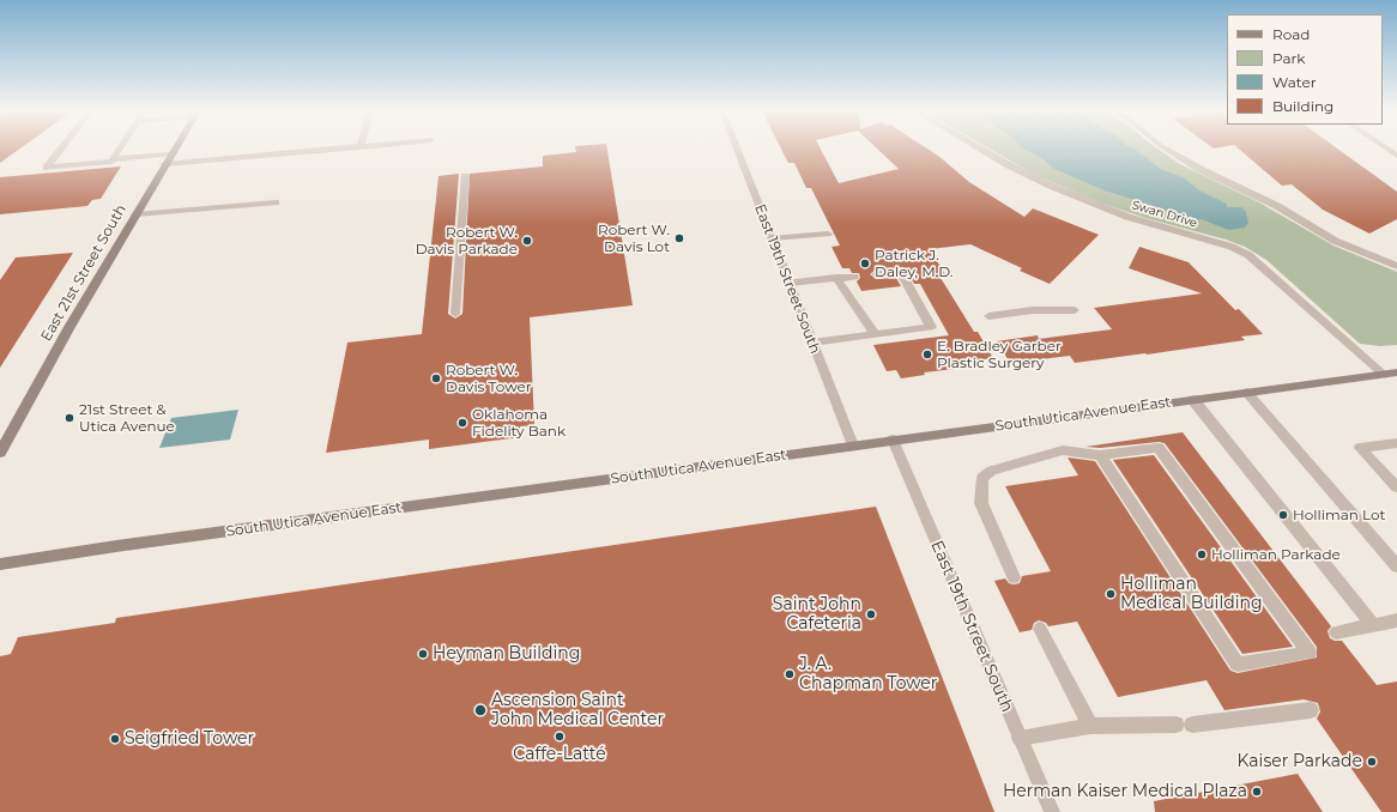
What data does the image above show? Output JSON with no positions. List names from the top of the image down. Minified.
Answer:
{"streets":{"main road":["East 21st Street South","South Utica Avenue East"],"street":["Swan Drive","East 19th Street South"]},"crossings":[["Swan Drive","South Utica Avenue East"],["East 19th Street South","South Utica Avenue East"]],"places":["Robert W. Davis Lot","Robert W. Davis Parkade","Patrick J. Daley, M.D.","E. Bradley Garber Plastic Surgery","Robert W. Davis Tower","21st Street & Utica Avenue","Oklahoma Fidelity Bank","Holliman Lot","Holliman Parkade","Holliman Medical Building","Saint John Cafeteria","Heyman Building","J. A. Chapman Tower","Ascension Saint John Medical Center","Caffe-Latté","Seigfried Tower","Kaiser Parkade","Herman Kaiser Medical Plaza"],"legend":["Road","Park","Water","Building"]}
